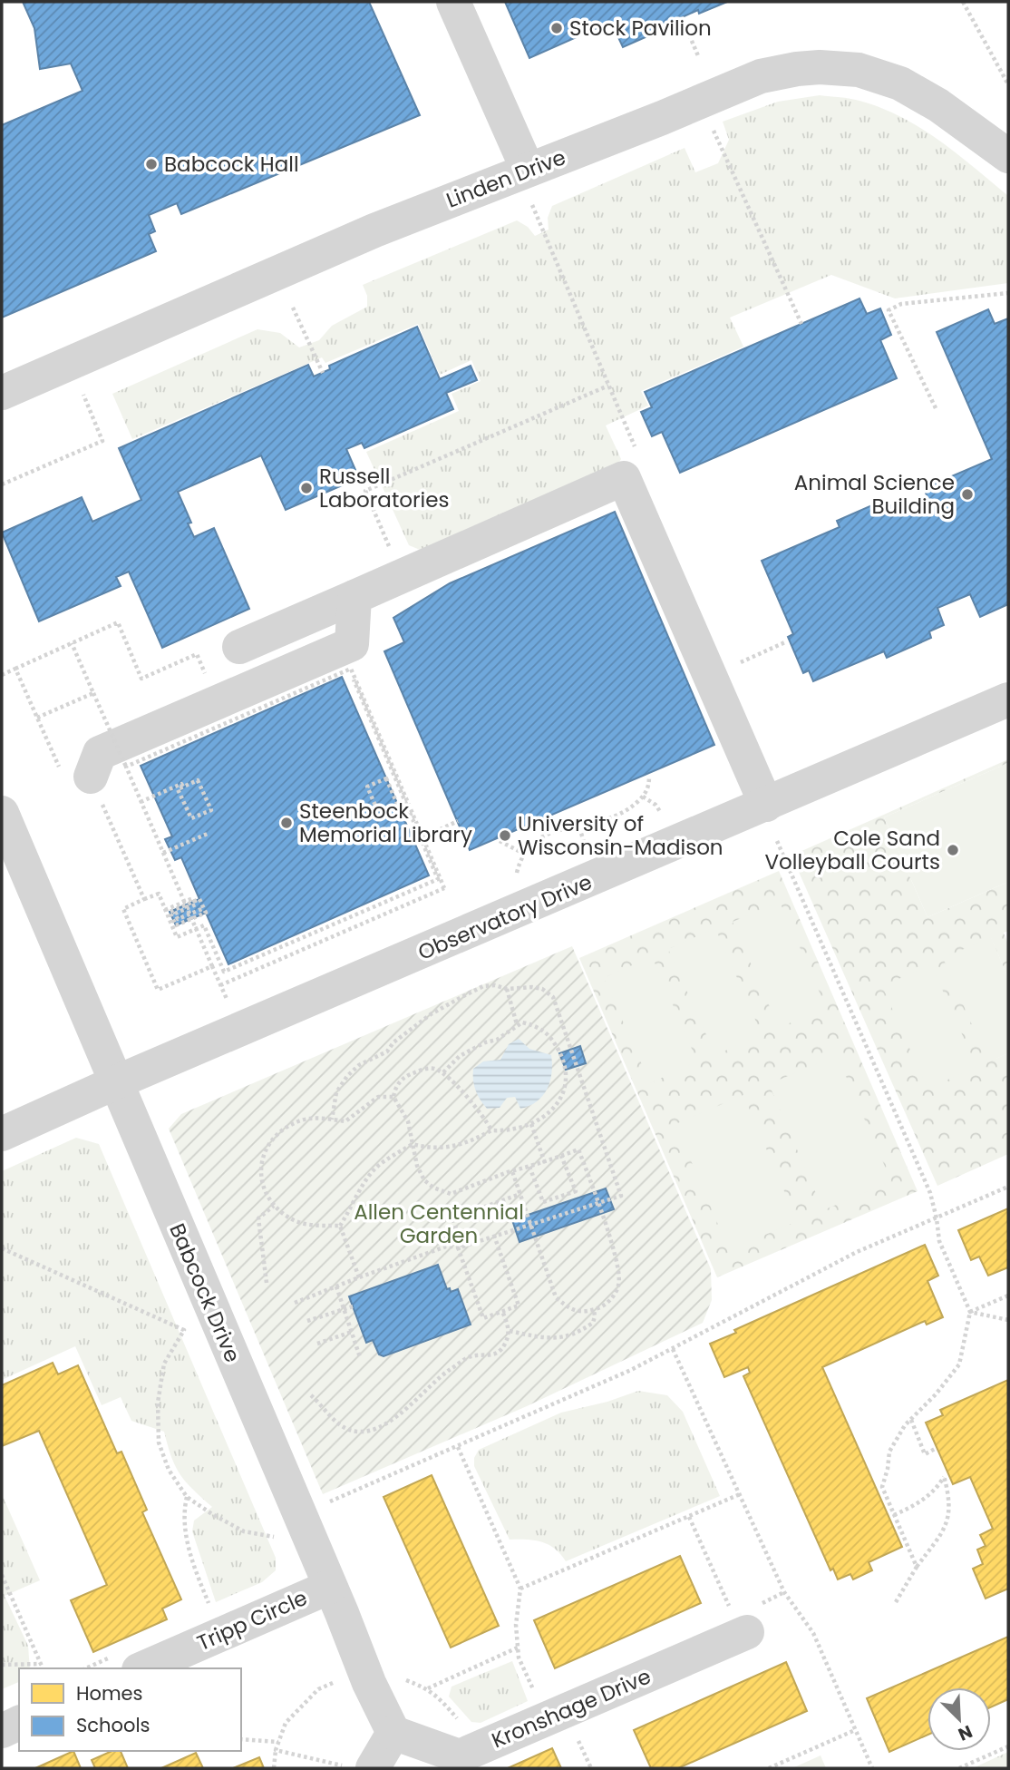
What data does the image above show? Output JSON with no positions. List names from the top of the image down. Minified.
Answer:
{"streets":{"street":["Linden Drive","Observatory Drive","Babcock Drive","Tripp Circle","Kronshage Drive"]},"crossings":[["Observatory Drive","Babcock Drive"],["Babcock Drive","Tripp Circle"],["Babcock Drive","Kronshage Drive"]],"parks":["Allen Centennial Garden"],"places":["Stock Pavilion","Babcock Hall","Russell Laboratories","Animal Science Building","Steenbock Memorial Library","University of Wisconsin-Madison","Cole Sand Volleyball Courts"],"legend":["Homes","Schools"],"north":"bottom right"}
